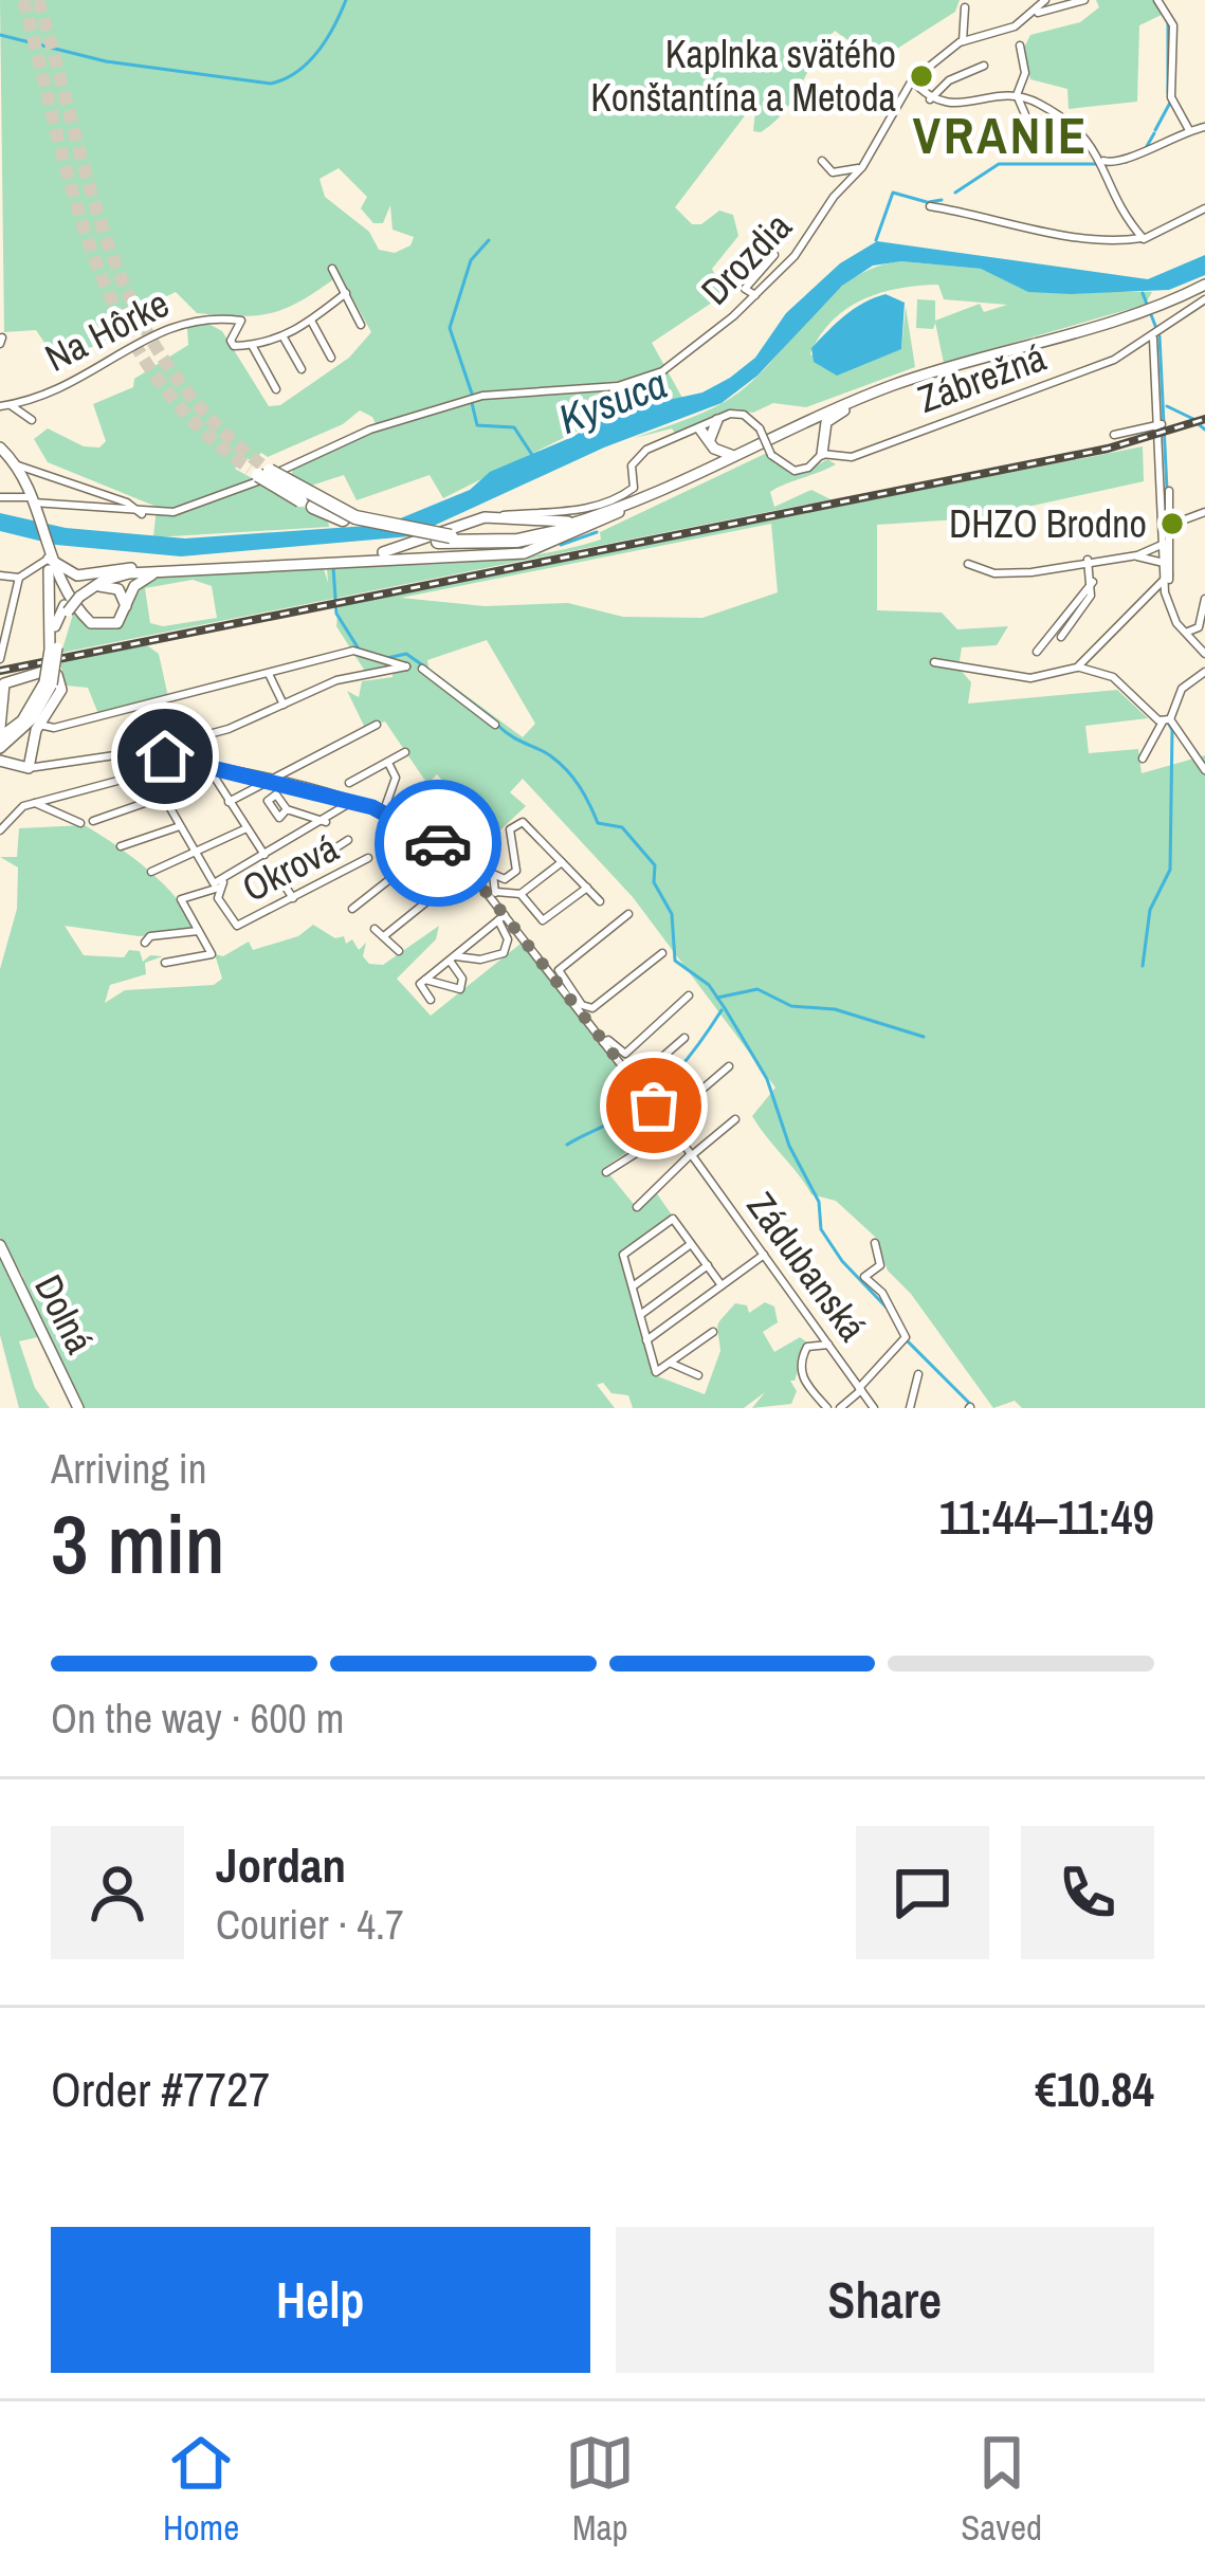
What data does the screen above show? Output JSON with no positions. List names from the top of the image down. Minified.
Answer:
{"streets":{"main road":["Dolná"],"street":["Drozdia","Na Hôrke","Zábrežná","Okrová","Zádubanská"]},"districts":["VRANIE"],"water":["Kysuca"],"places":["Kaplnka svätého Konštantína a Metoda","DHZO Brodno"],"page":{"heading":["3 min","Arriving in","11:44–11:49"],"panel":["Jordan","Courier · 4.7","Order #7727","€10.84"],"bar":"On the way · 600 m","buttons":["Help","Share"],"tabs":["Home","Map","Saved"]}}
